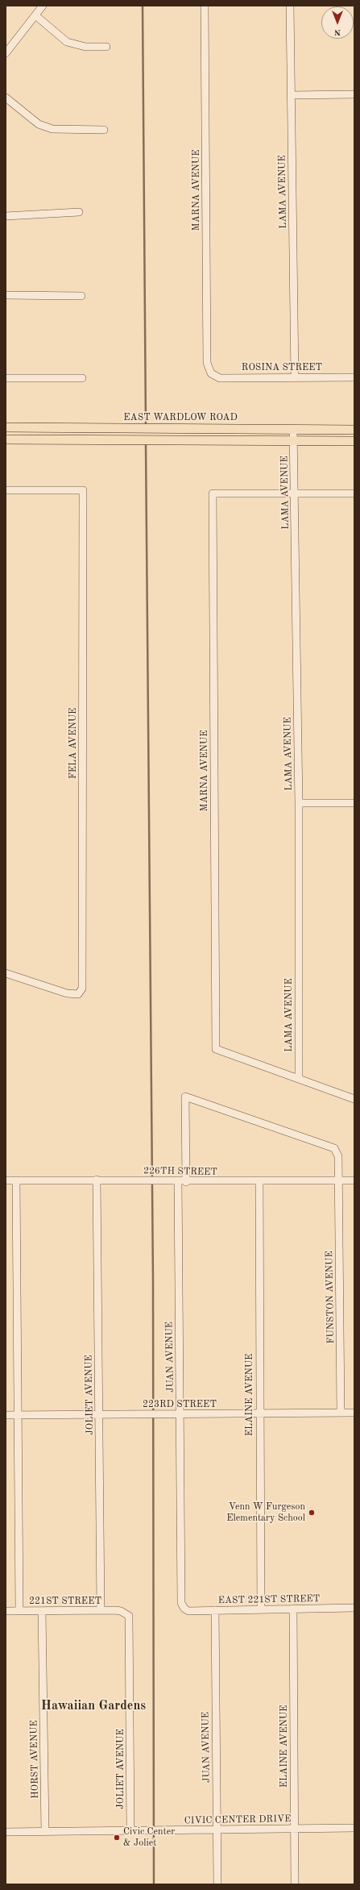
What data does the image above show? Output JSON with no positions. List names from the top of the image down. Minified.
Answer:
{"streets":{"main road":["EAST WARDLOW ROAD"],"street":["MARNA AVENUE","LAMA AVENUE","ROSINA STREET","FELA AVENUE","226TH STREET","FUNSTON AVENUE","JUAN AVENUE","JOLIET AVENUE","ELAINE AVENUE","223RD STREET","EAST 221ST STREET","221ST STREET","HORST AVENUE","CIVIC CENTER DRIVE"]},"crossings":[["MARNA AVENUE","LAMA AVENUE"],["MARNA AVENUE","ROSINA STREET"],["LAMA AVENUE","ROSINA STREET"],["LAMA AVENUE","EAST WARDLOW ROAD"],["226TH STREET","FUNSTON AVENUE"],["226TH STREET","JUAN AVENUE"],["226TH STREET","JOLIET AVENUE"],["226TH STREET","ELAINE AVENUE"],["FUNSTON AVENUE","223RD STREET"],["JUAN AVENUE","223RD STREET"],["JUAN AVENUE","EAST 221ST STREET"],["JUAN AVENUE","CIVIC CENTER DRIVE"],["JOLIET AVENUE","223RD STREET"],["JOLIET AVENUE","221ST STREET"],["JOLIET AVENUE","CIVIC CENTER DRIVE"],["ELAINE AVENUE","223RD STREET"],["ELAINE AVENUE","EAST 221ST STREET"],["ELAINE AVENUE","CIVIC CENTER DRIVE"],["221ST STREET","HORST AVENUE"],["HORST AVENUE","CIVIC CENTER DRIVE"]],"districts":["Hawaiian Gardens"],"places":["Venn W Furgeson Elementary School","Civic Center & Joliet"],"north":"bottom"}
